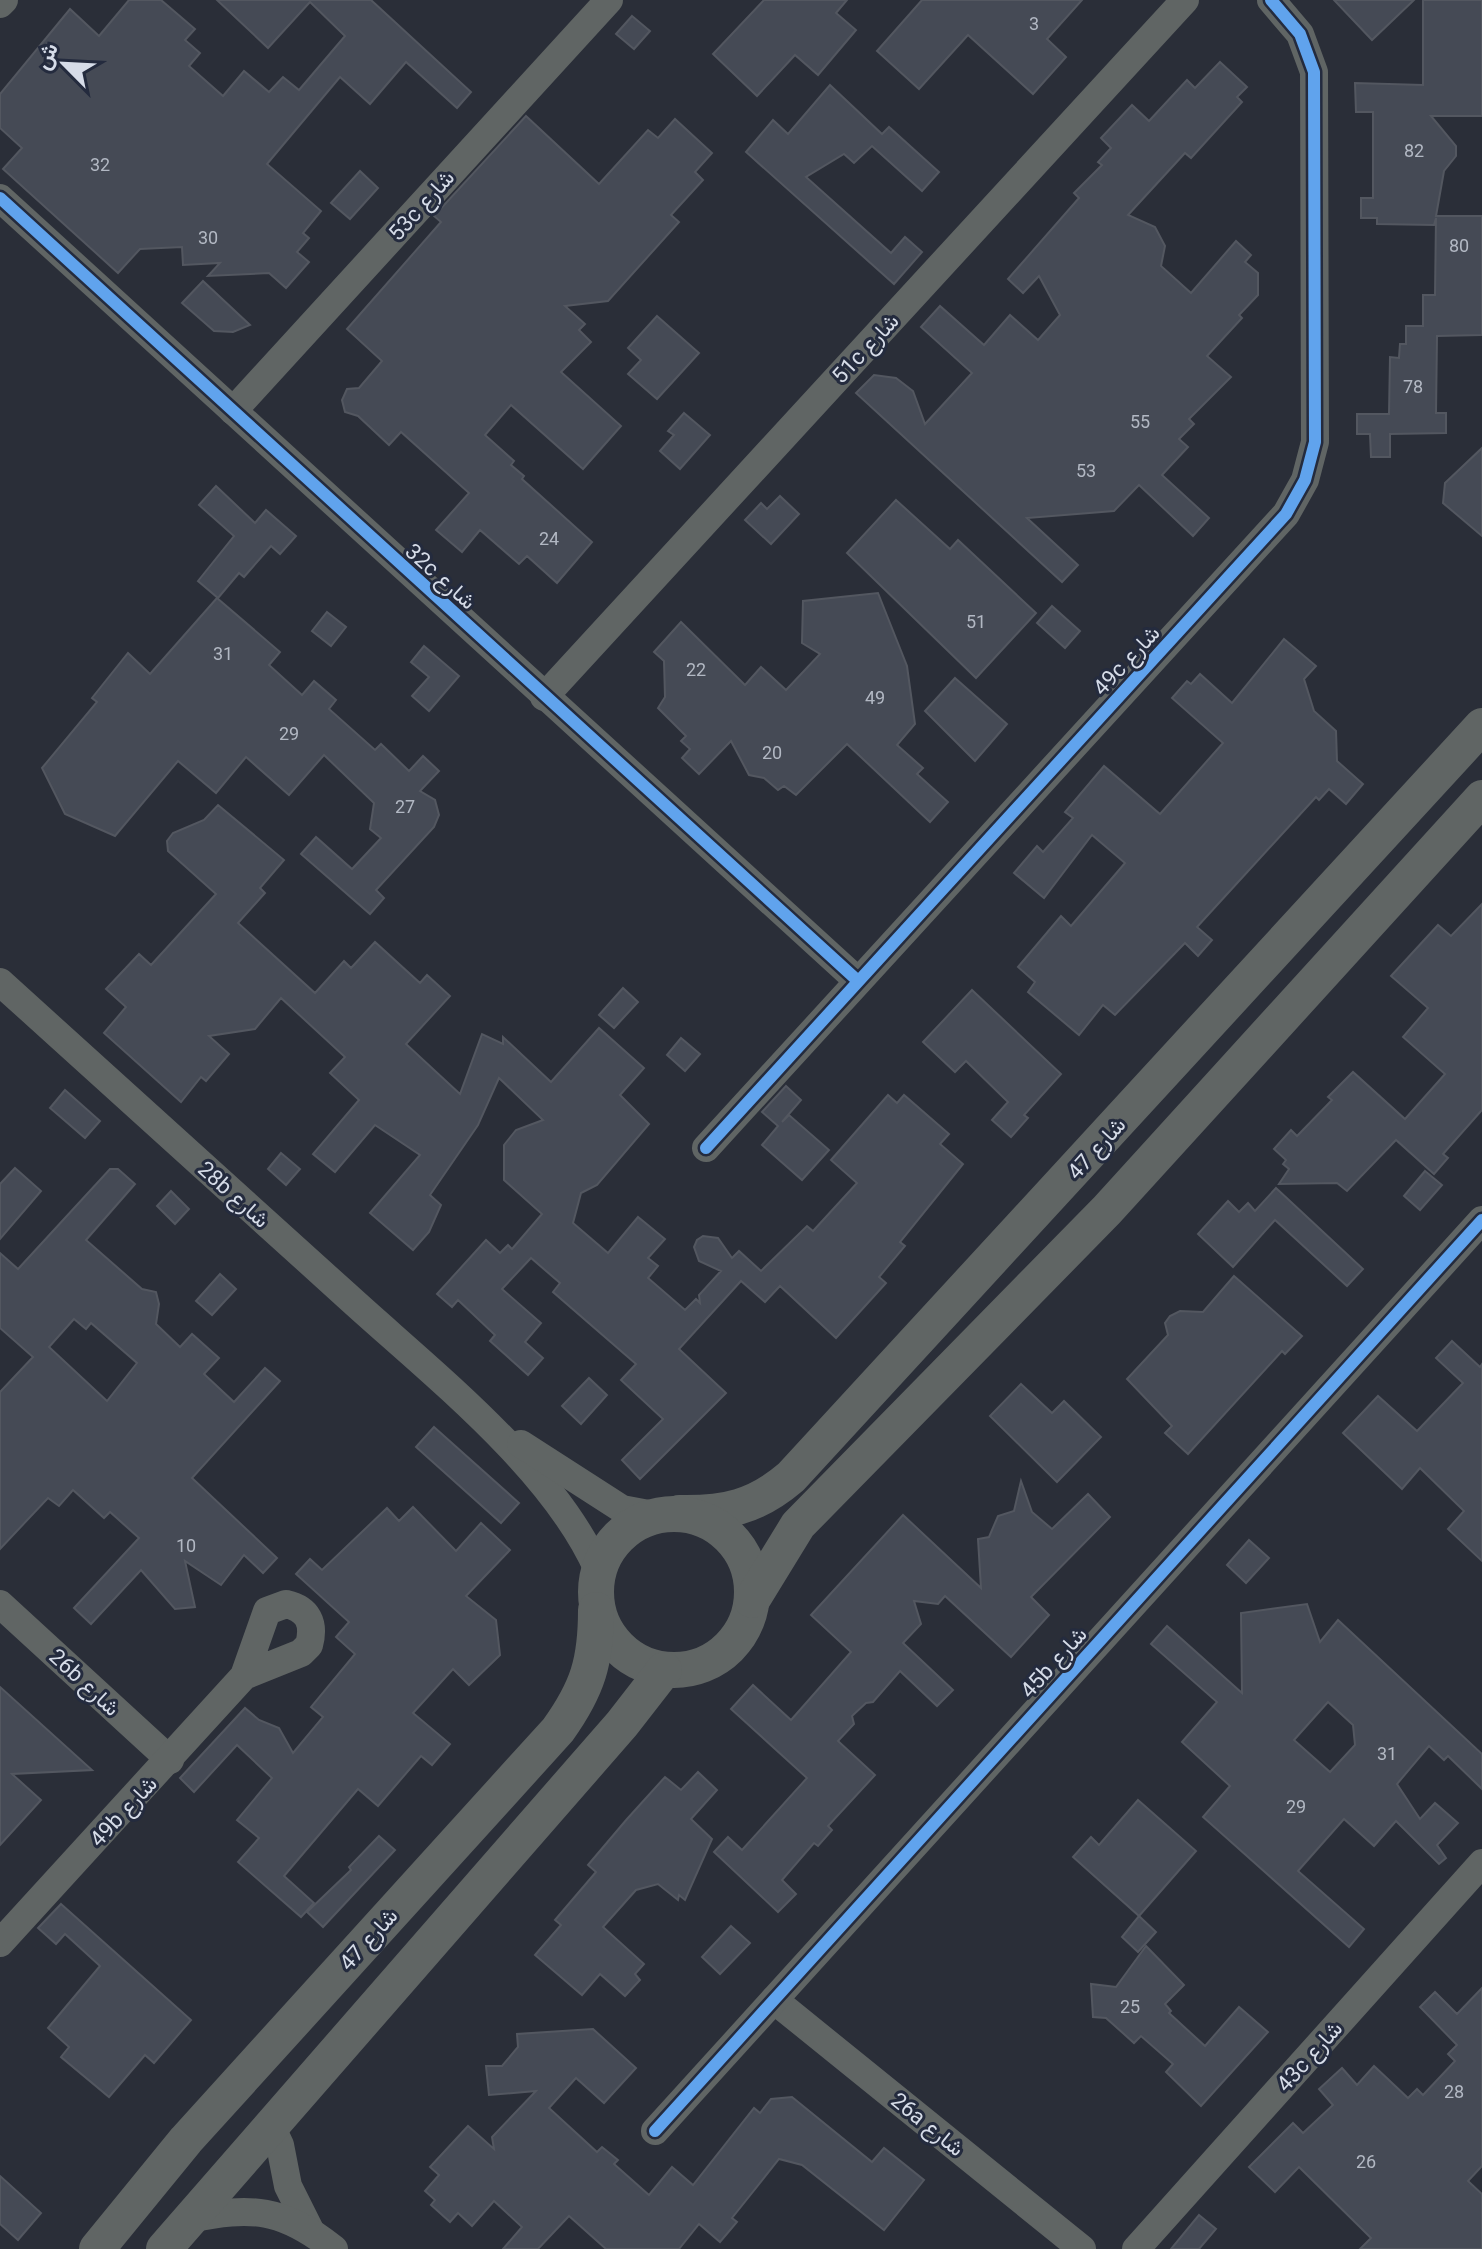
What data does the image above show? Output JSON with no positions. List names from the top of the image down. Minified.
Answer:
{"streets":{"street":["53c شارع","51c شارع","32c شارع","49c شارع","شارع 47","28b شارع","45b شارع","26b شارع","49b شارع","43c شارع","26a شارع"]},"crossings":[["53c شارع","32c شارع"],["51c شارع","32c شارع"],["32c شارع","49c شارع"],["شارع 47","28b شارع"],["45b شارع","26a شارع"],["26b شارع","49b شارع"]],"house_numbers":["3","82","32","30","80","78","55","53","24","51","31","22","49","29","20","27","10","31","29","25","28","26"],"north":"top left"}
